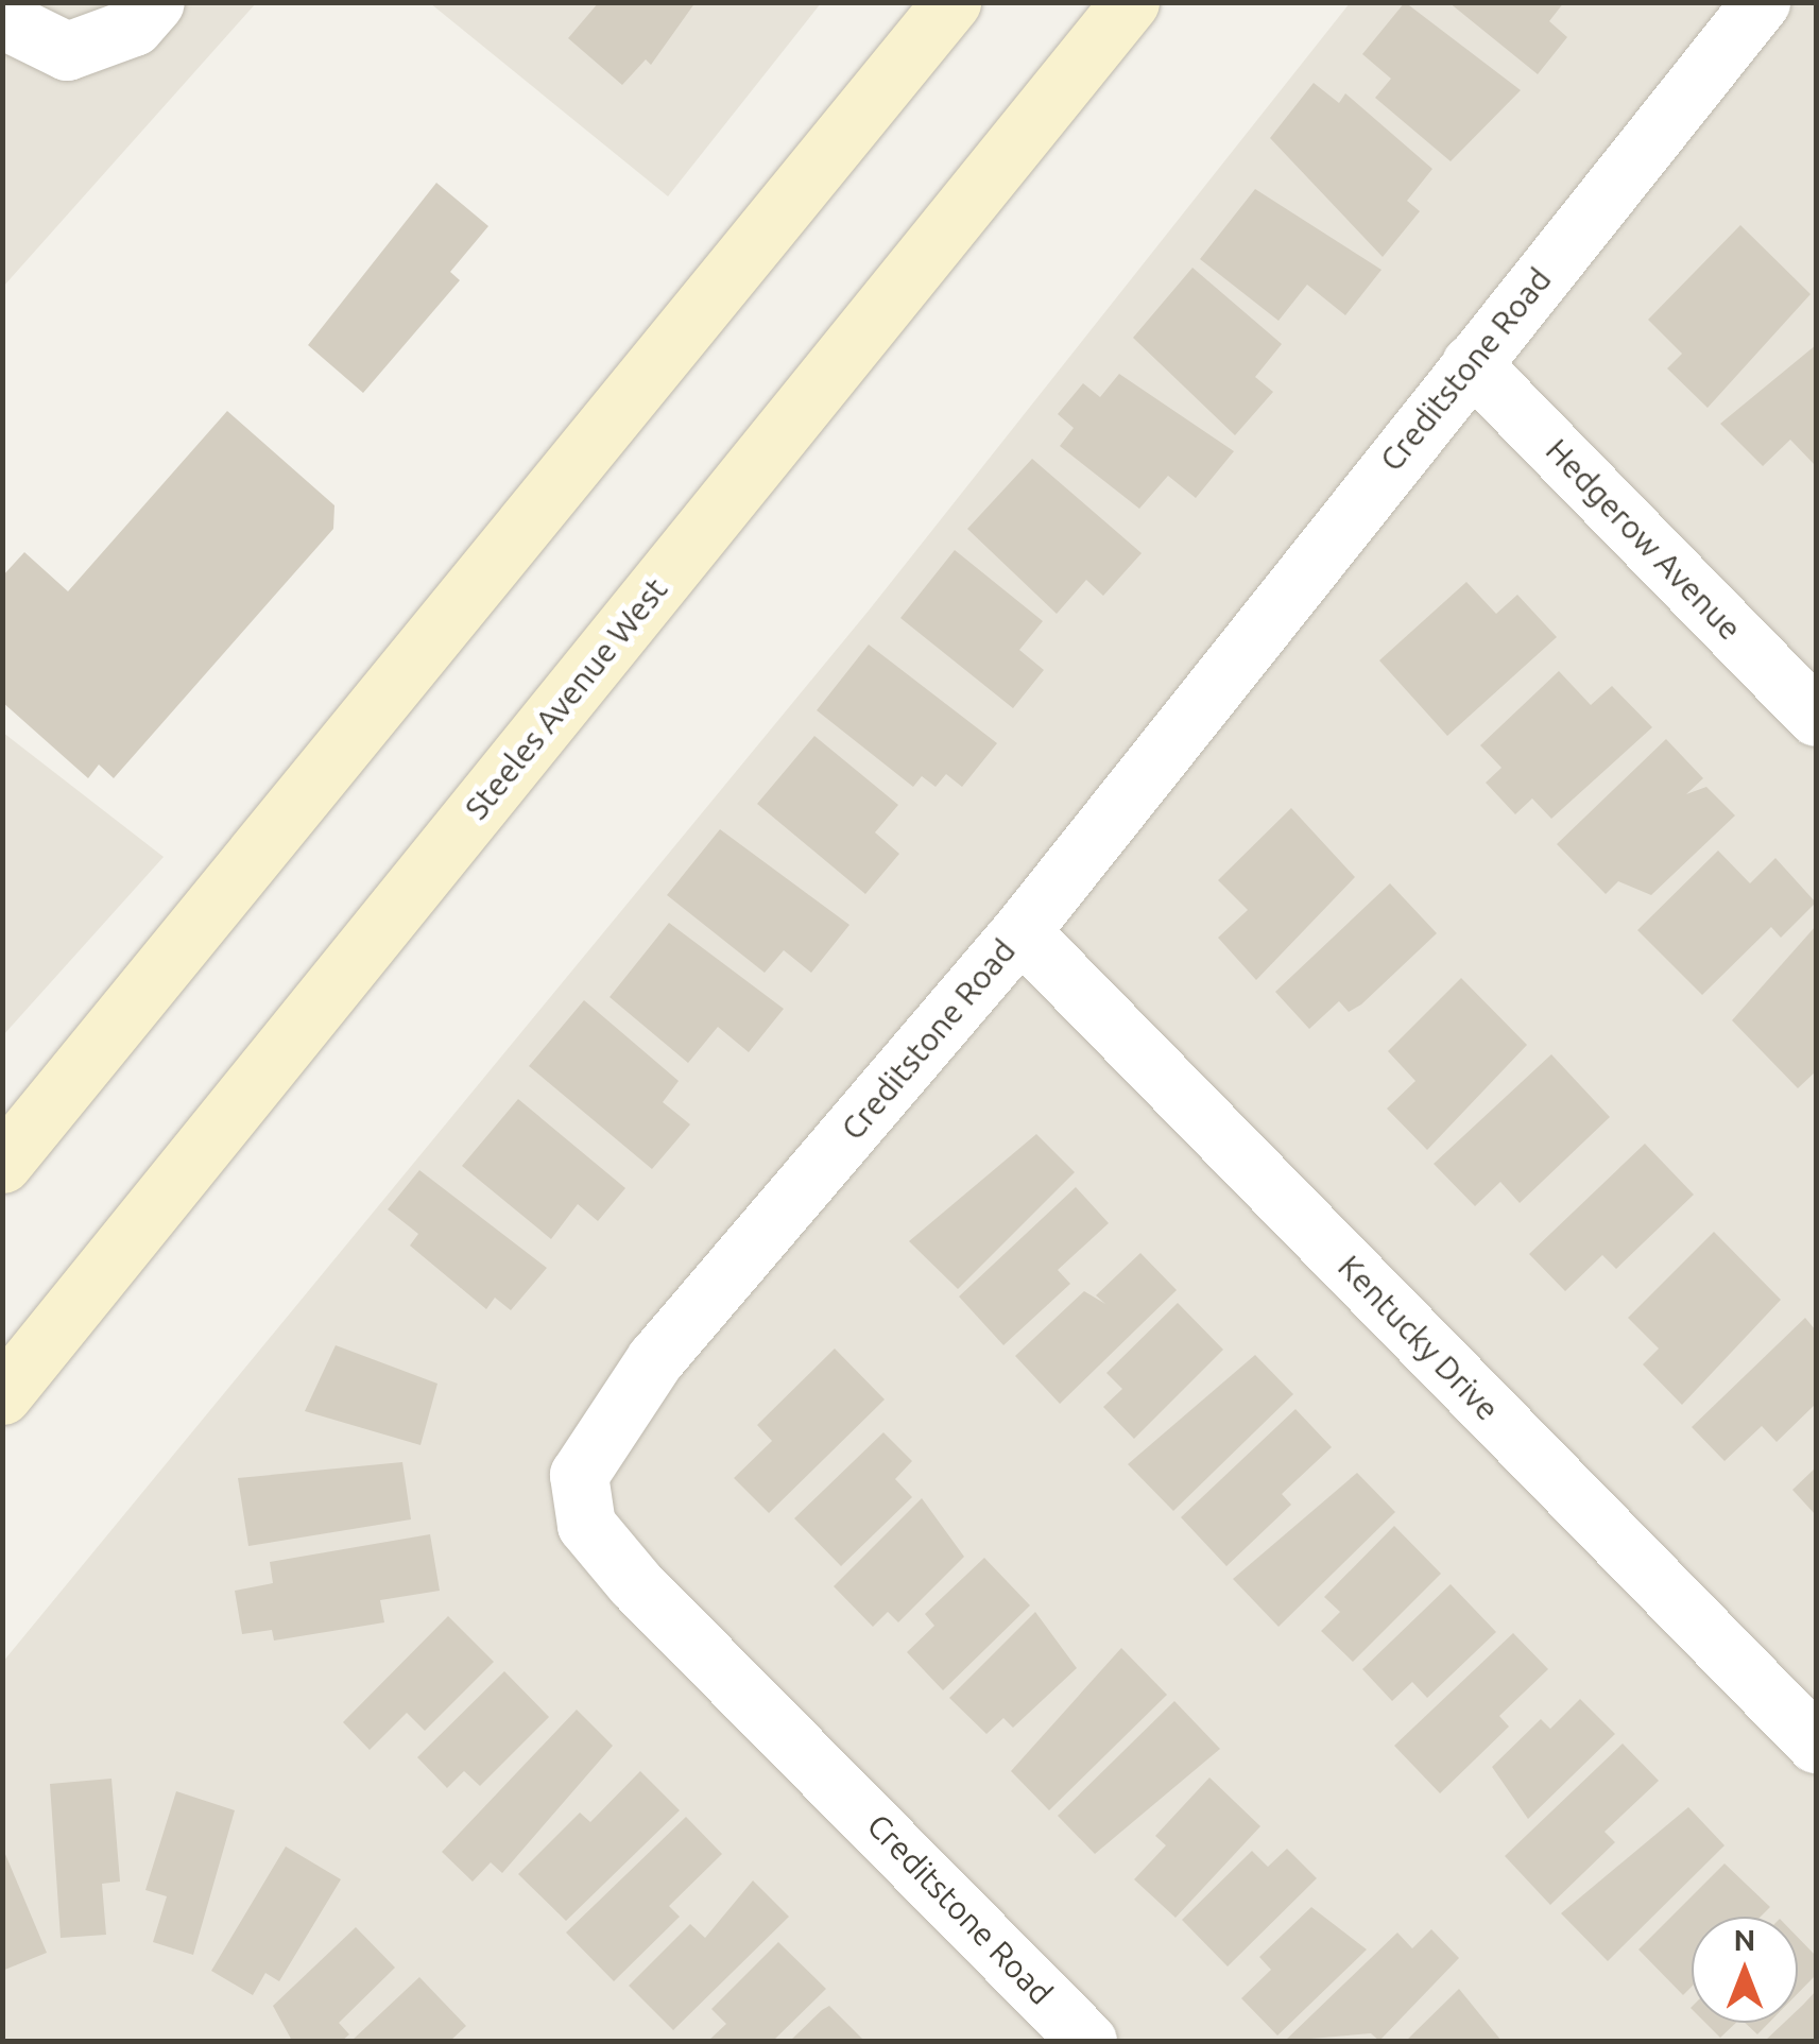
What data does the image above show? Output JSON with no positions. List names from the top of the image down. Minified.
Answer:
{"streets":{"main road":["Steeles Avenue West"],"street":["Creditstone Road","Hedgerow Avenue","Kentucky Drive"]},"crossings":[["Creditstone Road","Hedgerow Avenue"],["Creditstone Road","Kentucky Drive"]],"north":"top"}
